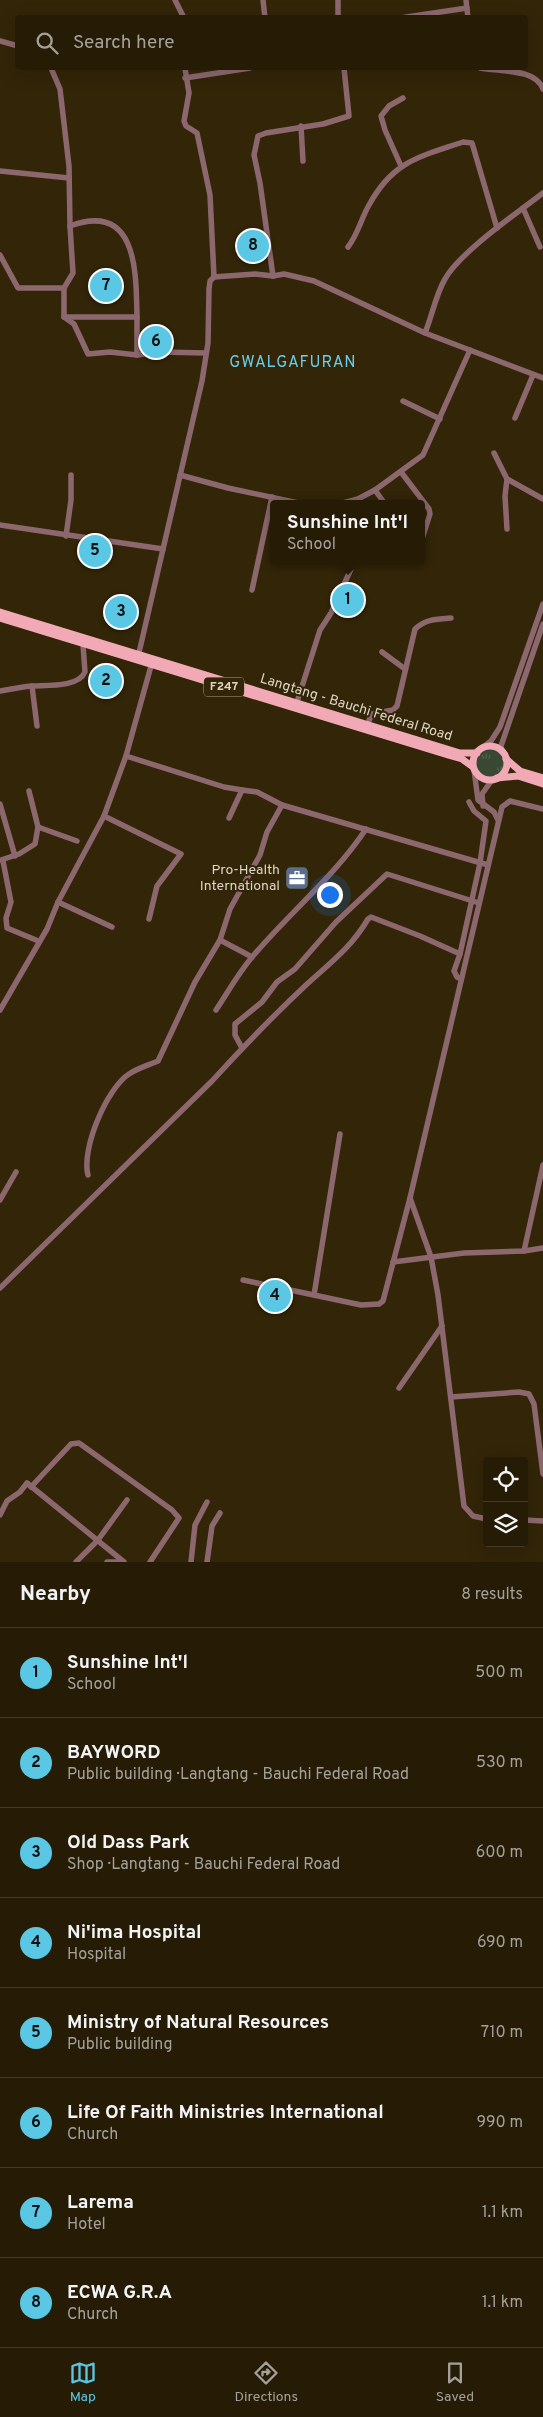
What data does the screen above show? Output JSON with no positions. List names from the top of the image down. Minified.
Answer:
{"streets":{"main road":["F247","Langtang - Bauchi Federal Road"]},"crossings":[["F247","Langtang - Bauchi Federal Road"]],"districts":["GWALGAFURAN"],"places":{"office":["Pro-Health International"]},"page":{"search":"Search here","pins":["8","7","6","5","1","3","2","4"],"popup":["Sunshine Int'l","School"],"heading":["Nearby","8 results"],"list":[{"mark":"1","name":"Sunshine Int'l","note":"School","value":"500 m"},{"mark":"2","name":"BAYWORD","note":"Public building · Langtang - Bauchi Federal Road","value":"530 m"},{"mark":"3","name":"Old Dass Park","note":"Shop · Langtang - Bauchi Federal Road","value":"600 m"},{"mark":"4","name":"Ni'ima Hospital","note":"Hospital","value":"690 m"},{"mark":"5","name":"Ministry of Natural Resources","note":"Public building","value":"710 m"},{"mark":"6","name":"Life Of Faith Ministries International","note":"Church","value":"990 m"},{"mark":"7","name":"Larema","note":"Hotel","value":"1.1 km"},{"mark":"8","name":"ECWA G.R.A","note":"Church","value":"1.1 km"}],"nav":["Map","Directions","Saved"]}}
